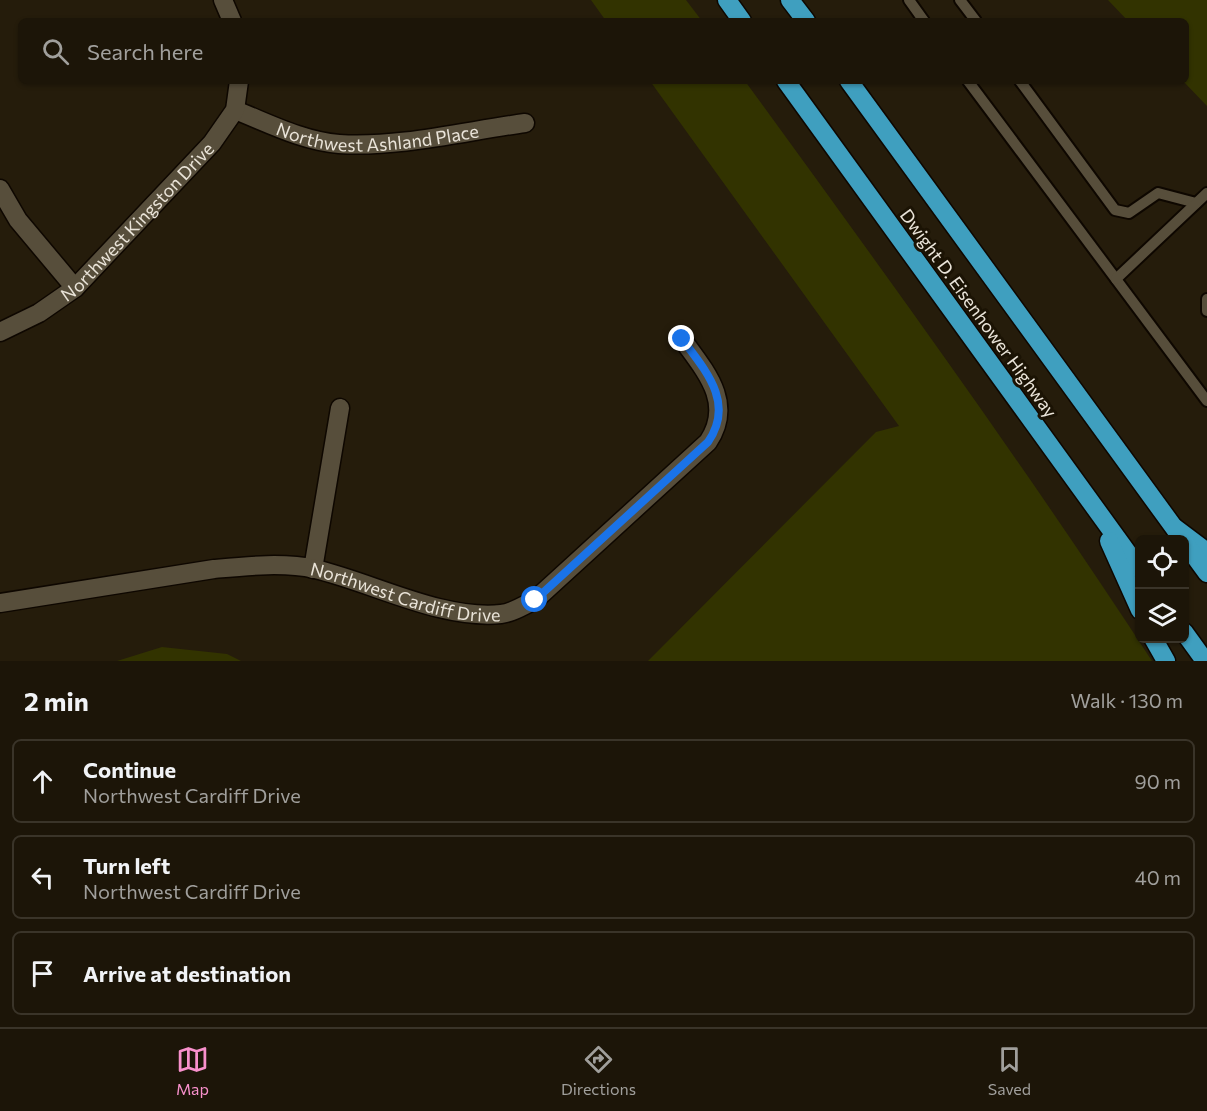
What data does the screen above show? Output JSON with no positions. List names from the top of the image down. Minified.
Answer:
{"streets":{"highway":["Dwight D. Eisenhower Highway"],"street":["Northwest Ashland Place","Northwest Kingston Drive","Northwest Cardiff Drive"]},"crossings":[["Northwest Ashland Place","Northwest Kingston Drive"]],"page":{"search":"Search here","heading":["2 min","Walk · 130 m"],"list":[["Continue","Northwest Cardiff Drive","90 m"],["Turn left","Northwest Cardiff Drive","40 m"],"Arrive at destination"],"nav":["Map","Directions","Saved"]}}
